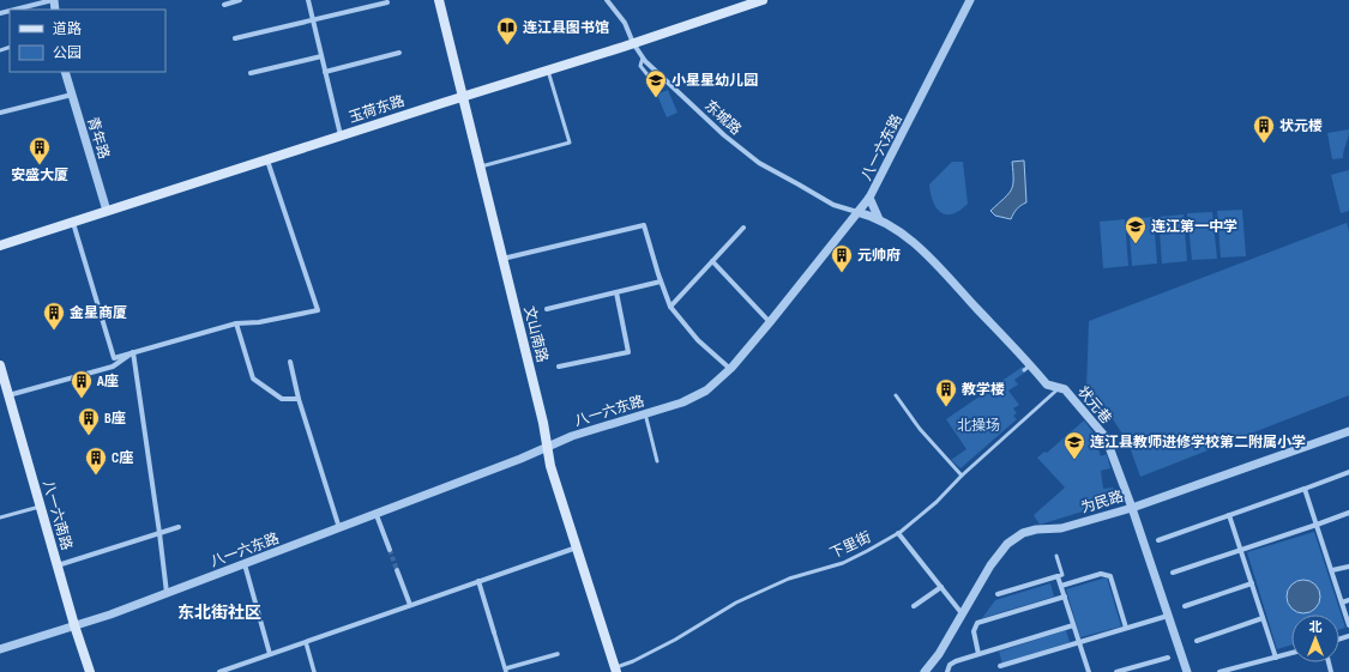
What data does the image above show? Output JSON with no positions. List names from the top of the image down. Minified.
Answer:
{"streets":{"main road":["玉荷东路","文山南路","八一六南路"],"street":["东城路","青年路","八一六东路","状元巷","为民路"],"lane":["下里街"]},"crossings":[["玉荷东路","东城路"],["玉荷东路","青年路"],["玉荷东路","文山南路"],["东城路","八一六东路"],["东城路","状元巷"],["八一六东路","文山南路"],["八一六东路","状元巷"],["八一六东路","八一六南路"],["文山南路","下里街"],["状元巷","为民路"],["状元巷","下里街"]],"districts":["东北街社区"],"parks":["北操场"],"places":{"library":["连江县图书馆"],"school or university":["小星星幼儿园","连江第一中学","连江县教师进修学校第二附属小学"],"building":["状元楼","安盛大厦","元帅府","金星商厦","A座","教学楼","B座","C座"]},"legend":["道路","公园"],"north":"top"}
